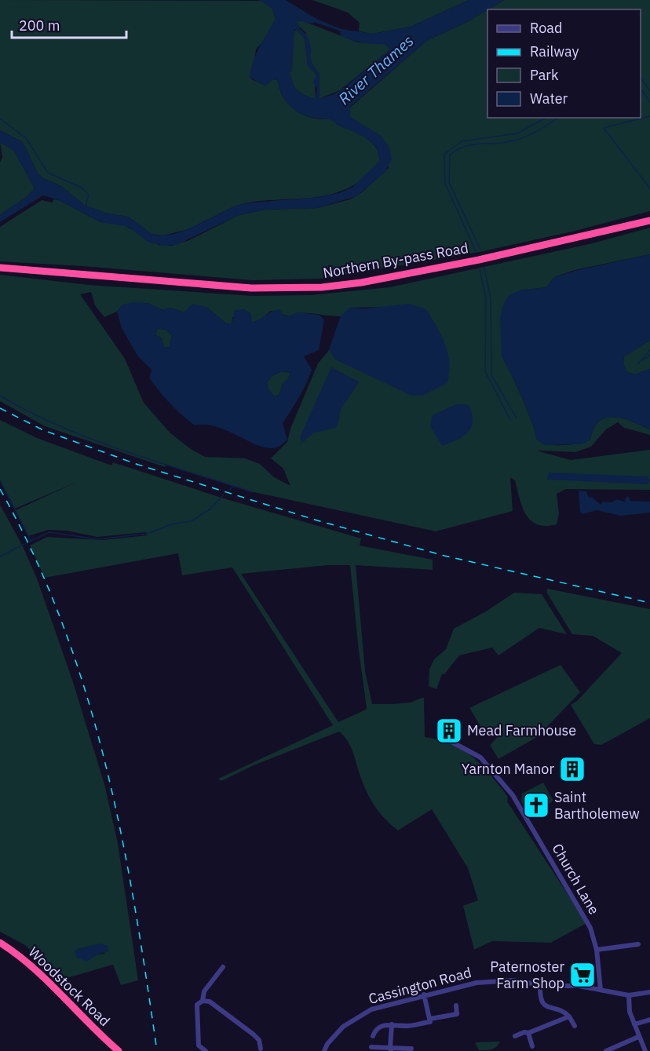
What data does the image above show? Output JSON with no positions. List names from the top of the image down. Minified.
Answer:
{"streets":{"highway":["Northern By-pass Road","Woodstock Road"],"street":["Church Lane","Cassington Road"]},"crossings":[["Church Lane","Cassington Road"]],"water":["River Thames"],"places":{"building":["Mead Farmhouse","Yarnton Manor"],"church":["Saint Bartholemew"],"supermarket":["Paternoster Farm Shop"]},"legend":["Road","Railway","Park","Water"],"scale_bar":"200 m"}
